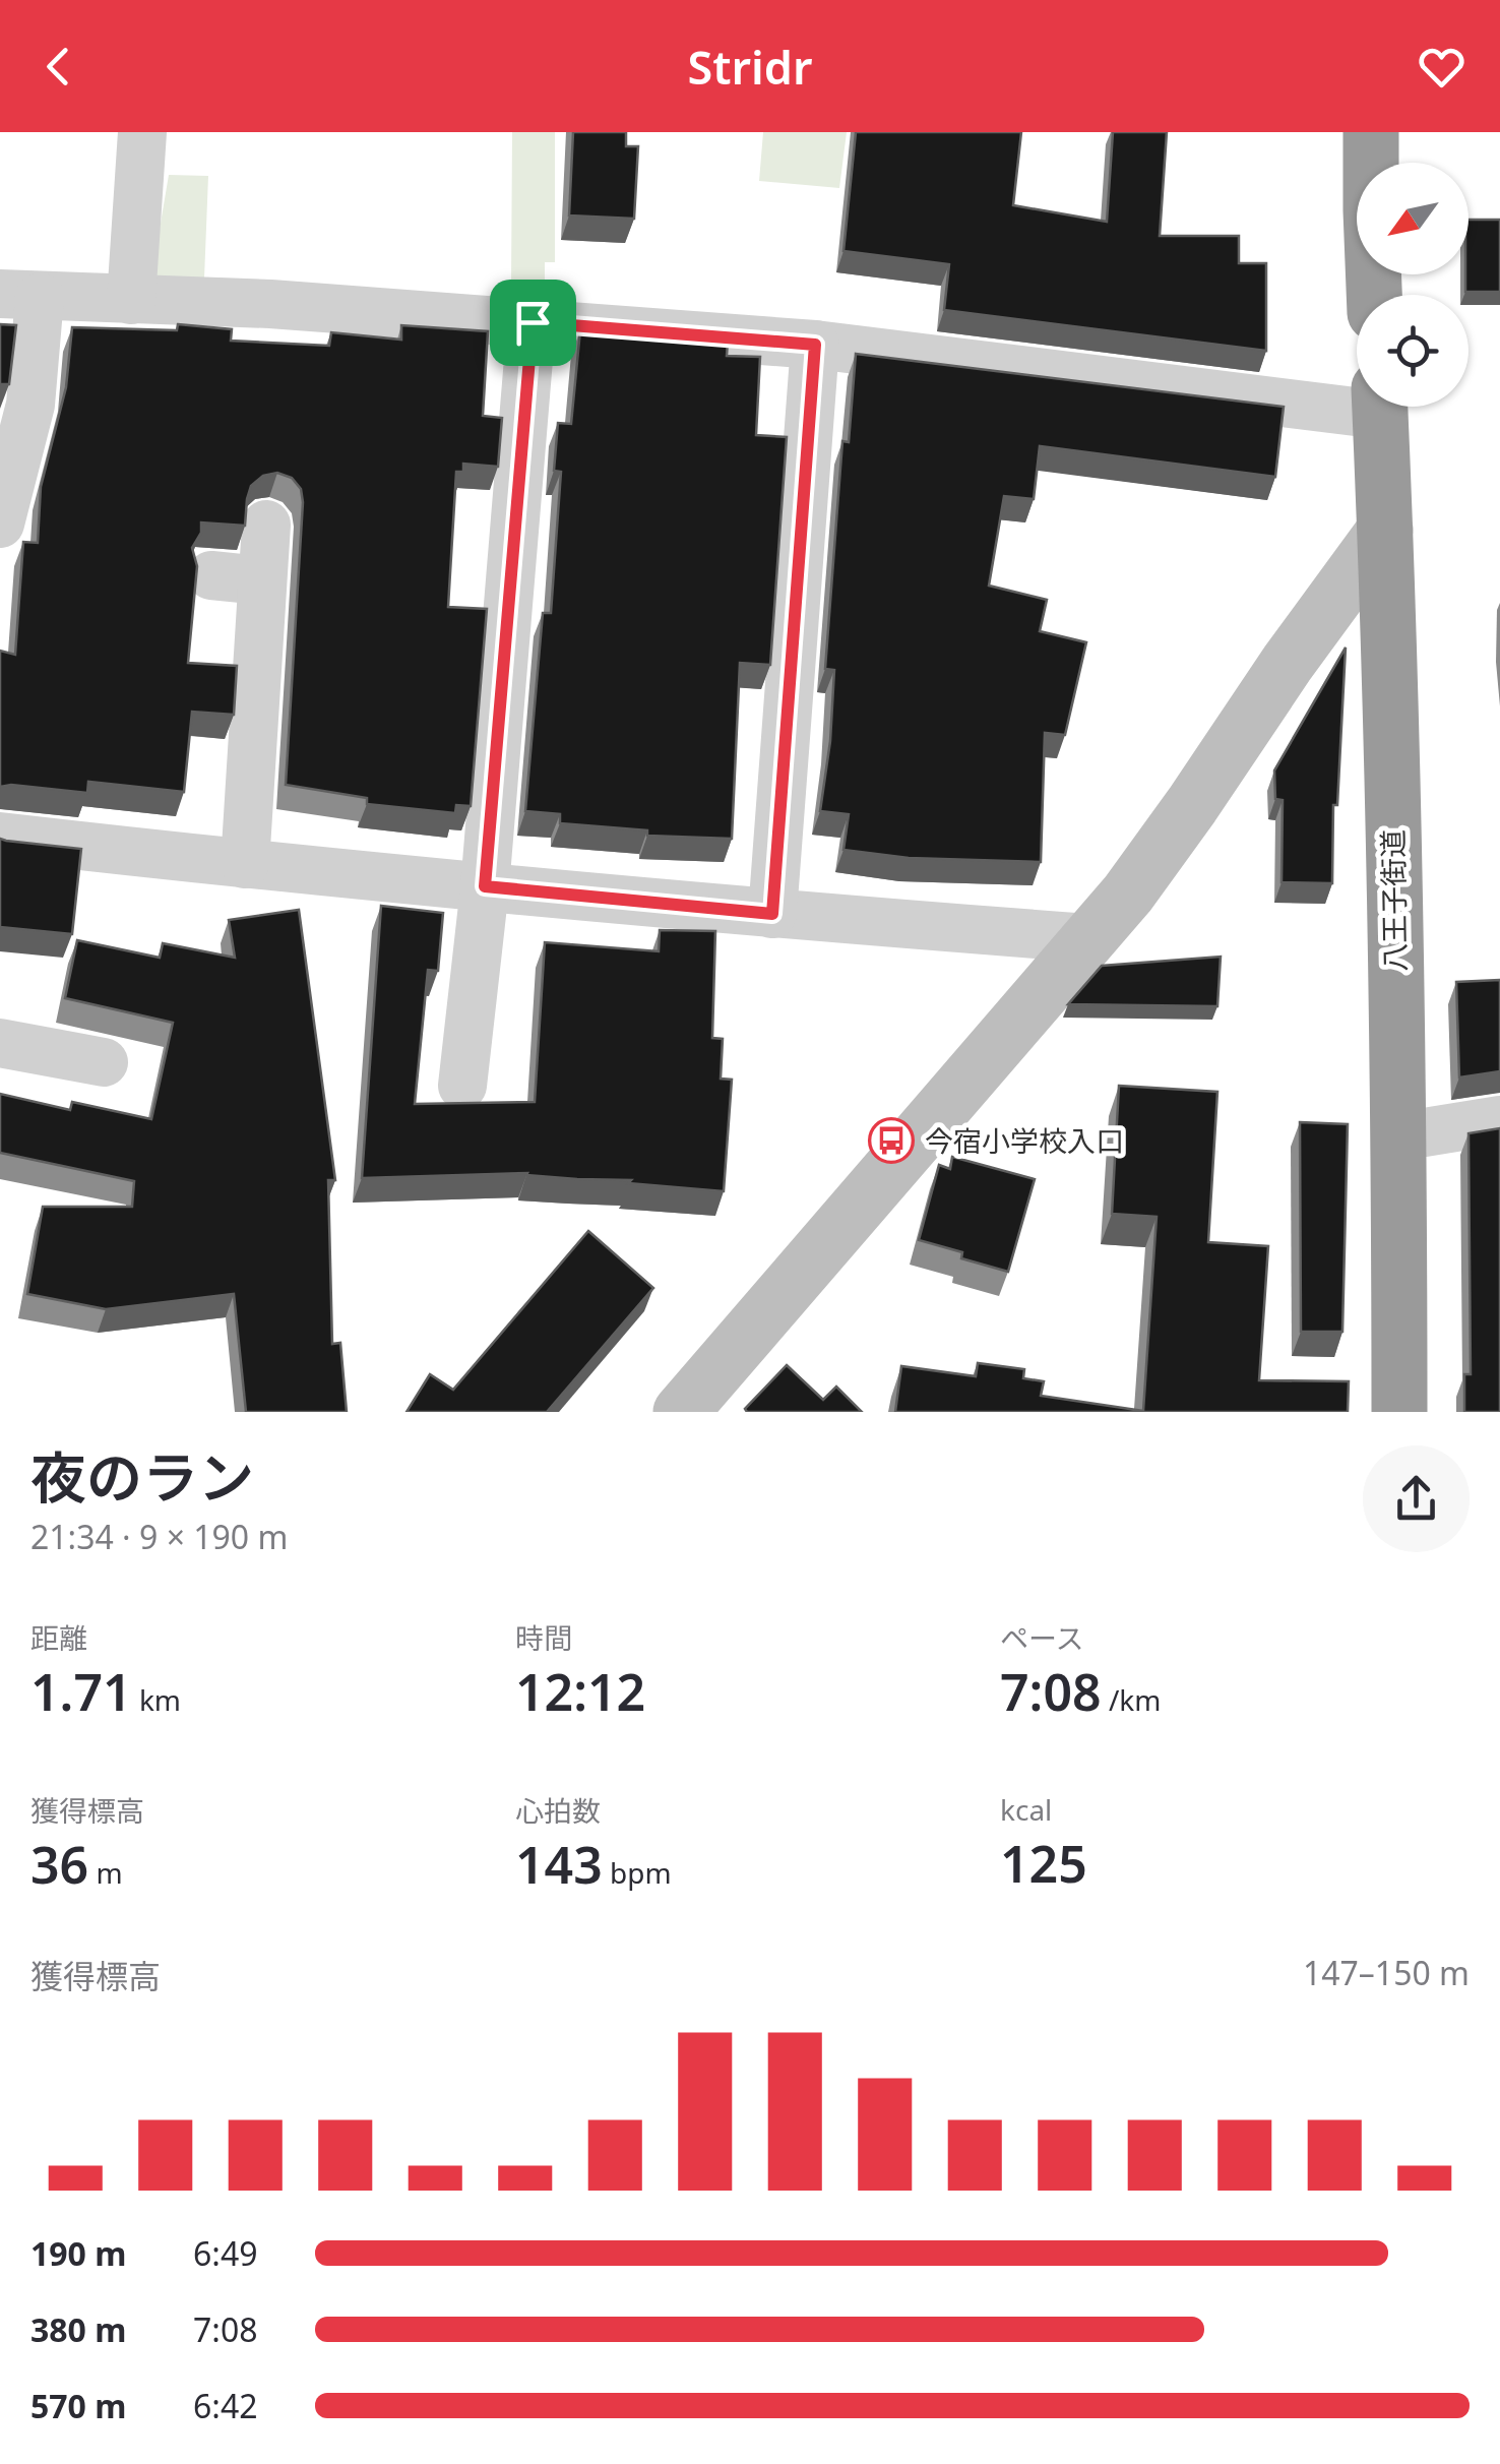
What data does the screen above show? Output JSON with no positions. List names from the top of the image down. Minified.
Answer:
{"streets":{"highway":["八王子街道"]},"places":{"bus stop":["今宿小学校入口"]},"north":"bottom left","page":{"header":"Stridr","heading":["夜のラン","21:34 · 9 × 190 m"],"stats":[["距離","1.71 km"],["時間","12:12"],["ペース","7:08 /km"],["獲得標高","36 m"],["心拍数","143 bpm"],["kcal","125"]],"chart":["獲得標高","147–150 m"],"list":[{"name":"190 m","note":"6:49"},{"name":"380 m","note":"7:08"},{"name":"570 m","note":"6:42"}]}}
